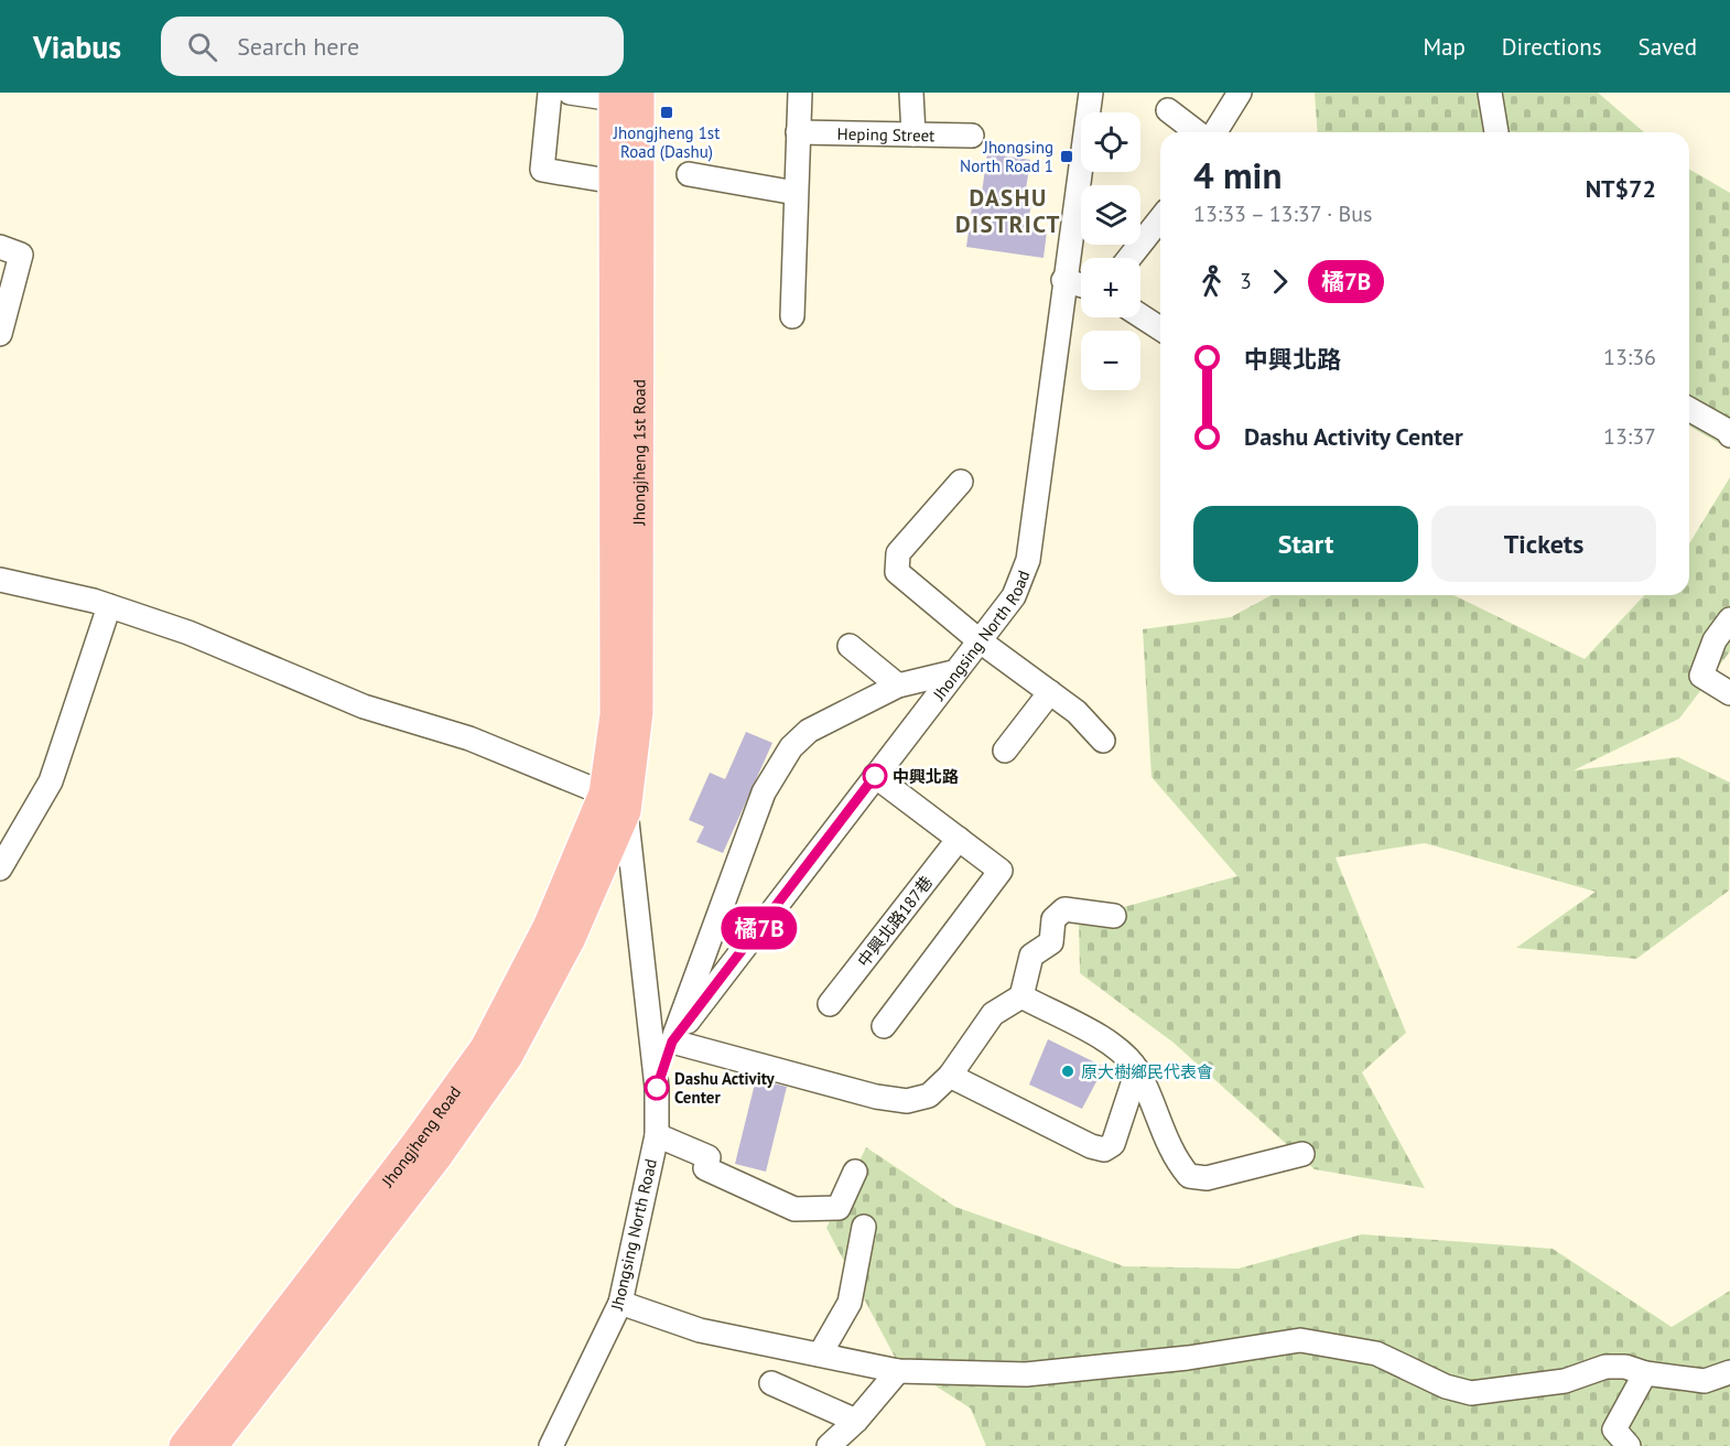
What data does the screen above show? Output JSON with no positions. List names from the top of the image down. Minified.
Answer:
{"streets":{"main road":["Jhongjheng 1st Road","Jhongjheng Road"],"street":["Heping Street","Jhongsing North Road","中興北路187巷"]},"crossings":[["Jhongjheng 1st Road","Jhongsing North Road"],["Jhongjheng 1st Road","Jhongjheng Road"],["Jhongsing North Road","Jhongjheng Road"]],"districts":["DASHU DISTRICT"],"places":{"transit":["Jhongjheng 1st Road (Dashu)","Jhongsing North Road 1"],"other":["中興北路","原大樹鄉民代表會","Dashu Activity Center"]},"lines":["bus line 橘7B"],"page":{"header":"Viabus","search":"Search here","nav":["Map","Directions","Saved"],"on_map":"橘7B","map_buttons":["+","−"],"heading":["4 min","13:33 – 13:37 · Bus","NT$72"],"legs":["3","橘7B"],"list":[{"name":"中興北路","value":"13:36"},{"name":"Dashu Activity Center","value":"13:37"}],"buttons":["Start","Tickets"]}}
